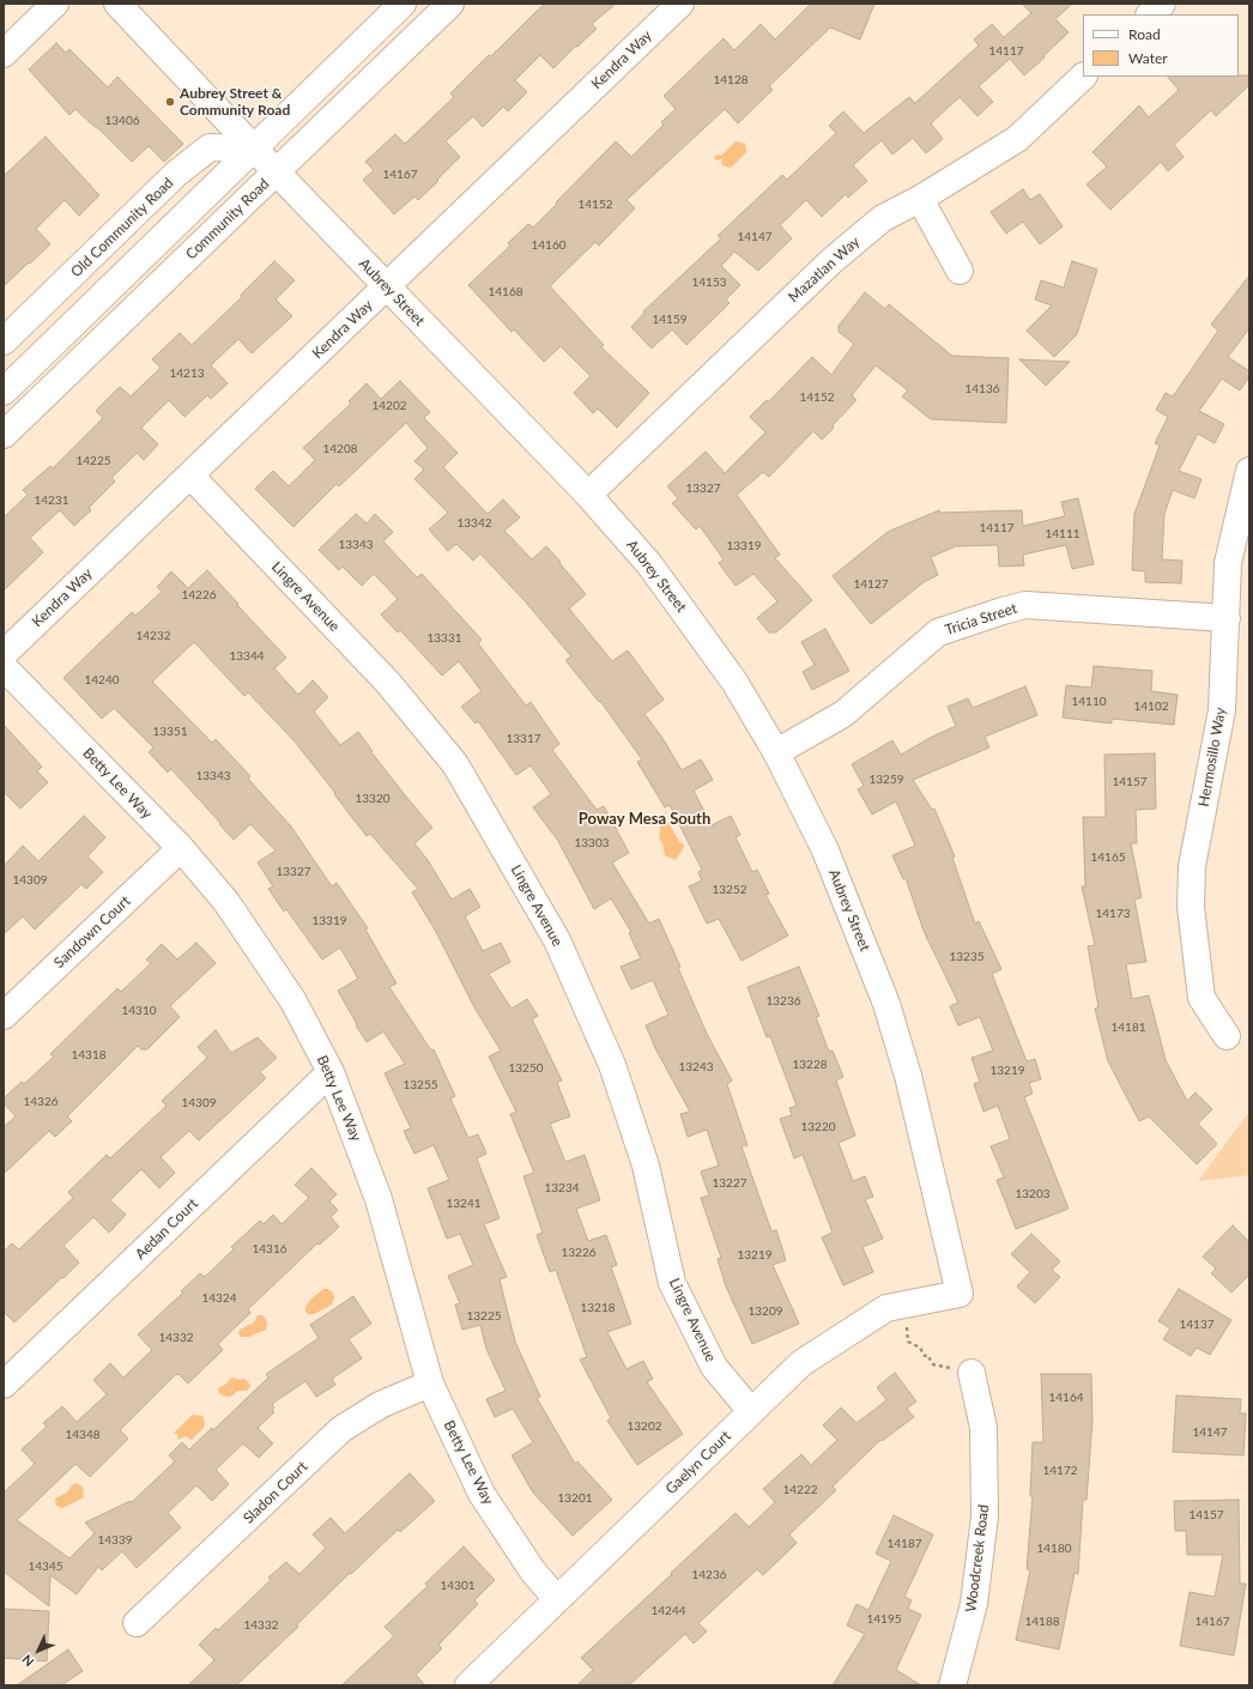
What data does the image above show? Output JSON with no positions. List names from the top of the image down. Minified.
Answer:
{"streets":{"street":["Kendra Way","Community Road","Old Community Road","Mazatlan Way","Aubrey Street","Lingre Avenue","Tricia Street","Hermosillo Way","Betty Lee Way","Sandown Court","Aedan Court","Gaelyn Court","Sladon Court","Woodcreek Road"]},"crossings":[["Kendra Way","Aubrey Street"],["Kendra Way","Lingre Avenue"],["Community Road","Aubrey Street"],["Old Community Road","Aubrey Street"],["Mazatlan Way","Aubrey Street"],["Aubrey Street","Tricia Street"],["Aubrey Street","Gaelyn Court"],["Lingre Avenue","Gaelyn Court"],["Tricia Street","Hermosillo Way"],["Betty Lee Way","Sandown Court"],["Betty Lee Way","Aedan Court"],["Betty Lee Way","Gaelyn Court"],["Betty Lee Way","Sladon Court"]],"districts":["Poway Mesa South"],"places":["Aubrey Street & Community Road"],"house_numbers":["14117","14128","13406","14167","14152","14147","14160","14153","14168","14159","14213","14136","14152","14202","14208","14225","13327","14231","13342","14117","14111","13343","13319","14127","14226","14232","13331","13344","14240","14110","14102","13351","13317","13343","13259","14157","13320","13303","14165","13327","14309","13252","14173","13319","13235","13236","14310","14181","14318","13228","13243","13250","13219","13255","14326","14309","13220","13227","13234","13203","13241","14316","13226","13219","14324","13218","13209","13225","14137","14332","14164","13202","14147","14348","14172","14222","13201","14157","14339","14187","14180","14345","14236","14301","14244","14195","14188","14167","14332"],"legend":["Road","Water"],"north":"bottom left"}
